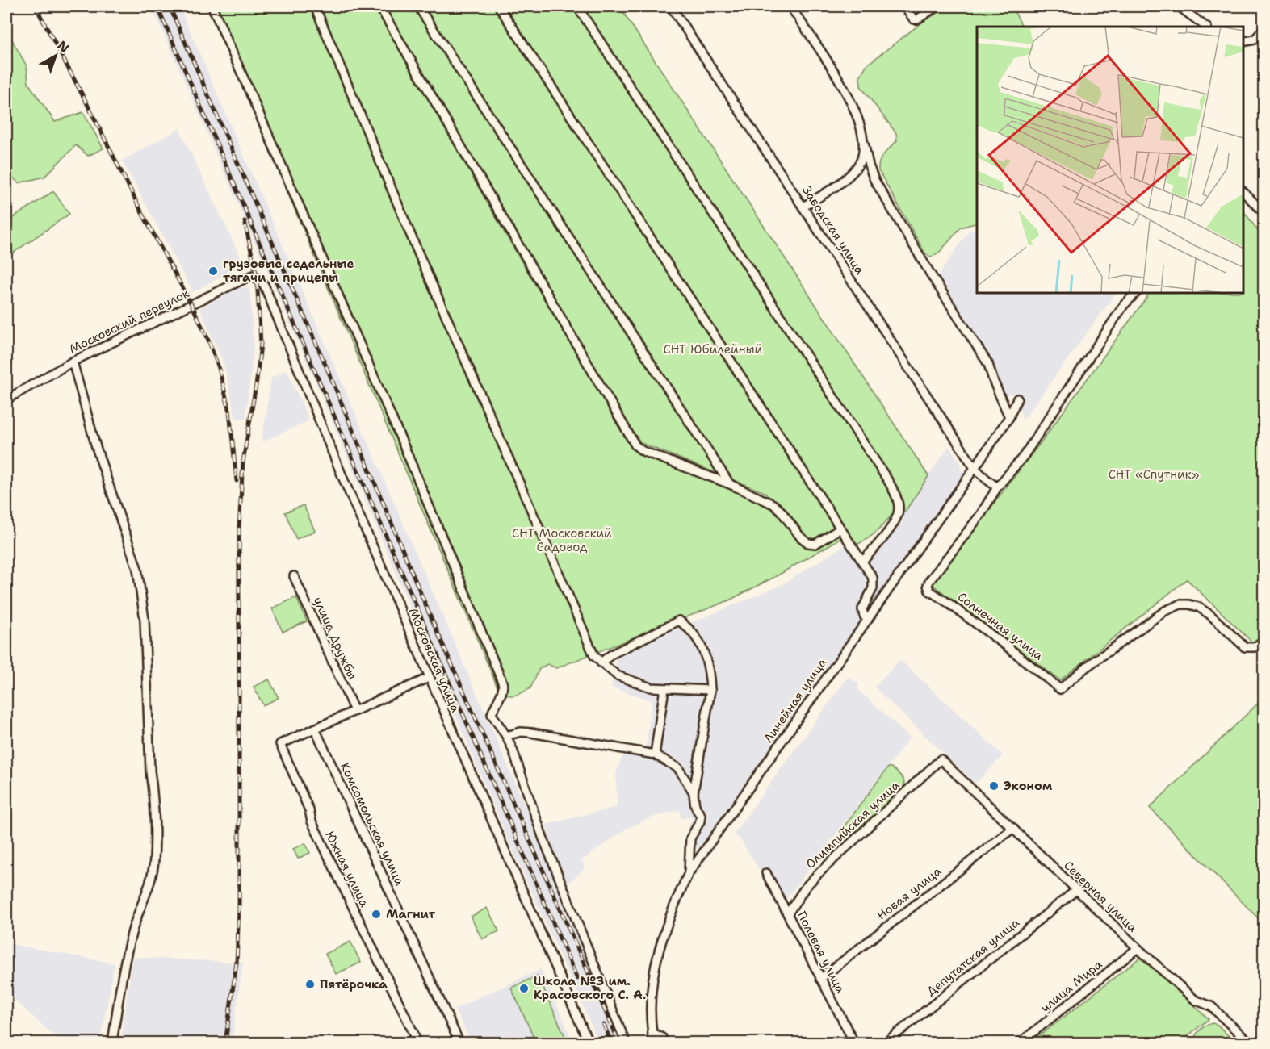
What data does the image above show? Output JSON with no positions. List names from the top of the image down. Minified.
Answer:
{"streets":{"street":["Заводская улица","Московский переулок","Солнечная улица","улица Дружбы","Московская улица","Линейная улица","Комсомольская улица","Олимпийская улица","Южная улица","Новая улица","Северная улица","Полевая улица","Депутатская улица","улица Мира"]},"crossings":[["Заводская улица","Солнечная улица"],["Заводская улица","Линейная улица"],["Московский переулок","Московская улица"],["Комсомольская улица","Южная улица"],["Олимпийская улица","Северная улица"],["Олимпийская улица","Полевая улица"],["Новая улица","Северная улица"],["Новая улица","Полевая улица"],["Северная улица","Депутатская улица"],["Северная улица","улица Мира"]],"parks":["СНТ Юбилейный","СНТ «Спутник»","СНТ Московский Садовод"],"places":["грузовые седельные тягачи и прицепы","Эконом","Магнит","Пятёрочка","Школа №3 им. Красовского С. А."],"north":"top right"}
